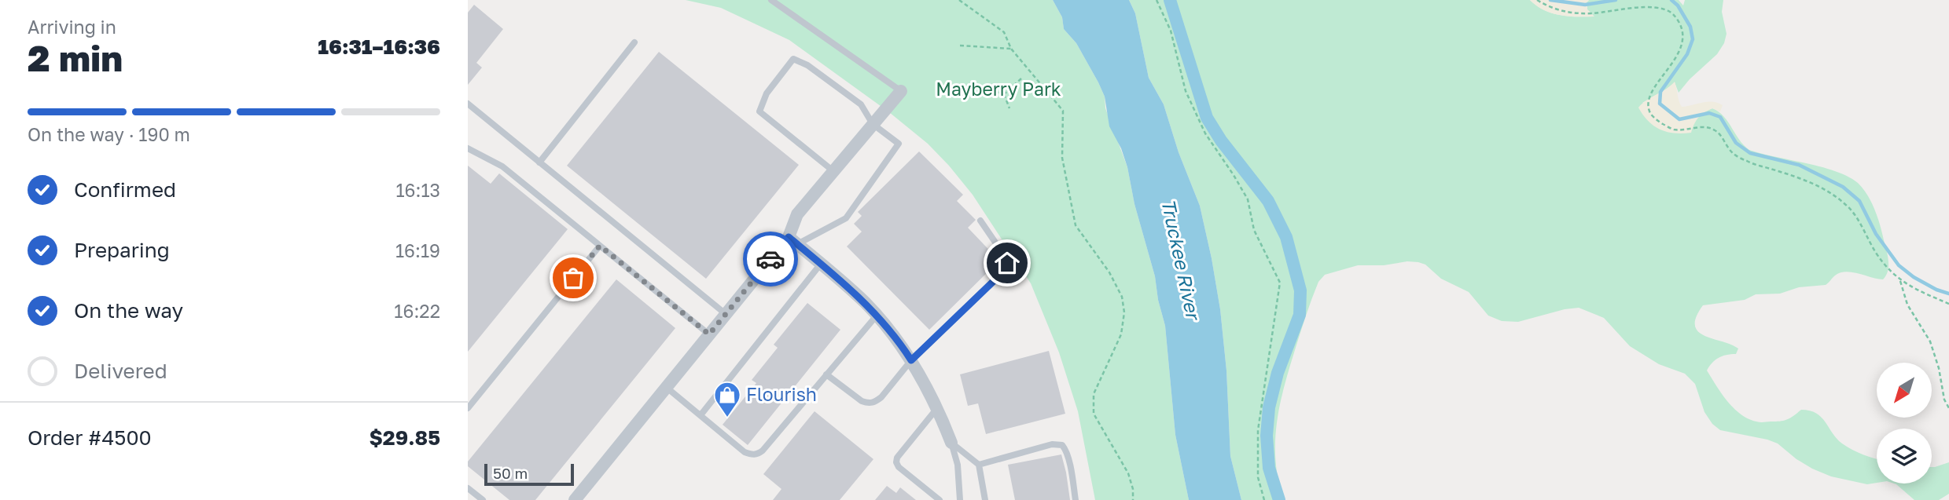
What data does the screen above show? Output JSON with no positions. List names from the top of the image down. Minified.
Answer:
{"water":["Truckee River"],"parks":["Mayberry Park"],"places":{"shop":["Flourish"]},"scale_bar":"50 m","north":"bottom left","page":{"heading":["2 min","Arriving in","16:31–16:36"],"panel":["Order #4500","$29.85"],"bar":"On the way · 190 m","list":[["Confirmed","16:13"],["Preparing","16:19"],["On the way","16:22"],"Delivered"],"scale":"50 m"}}
